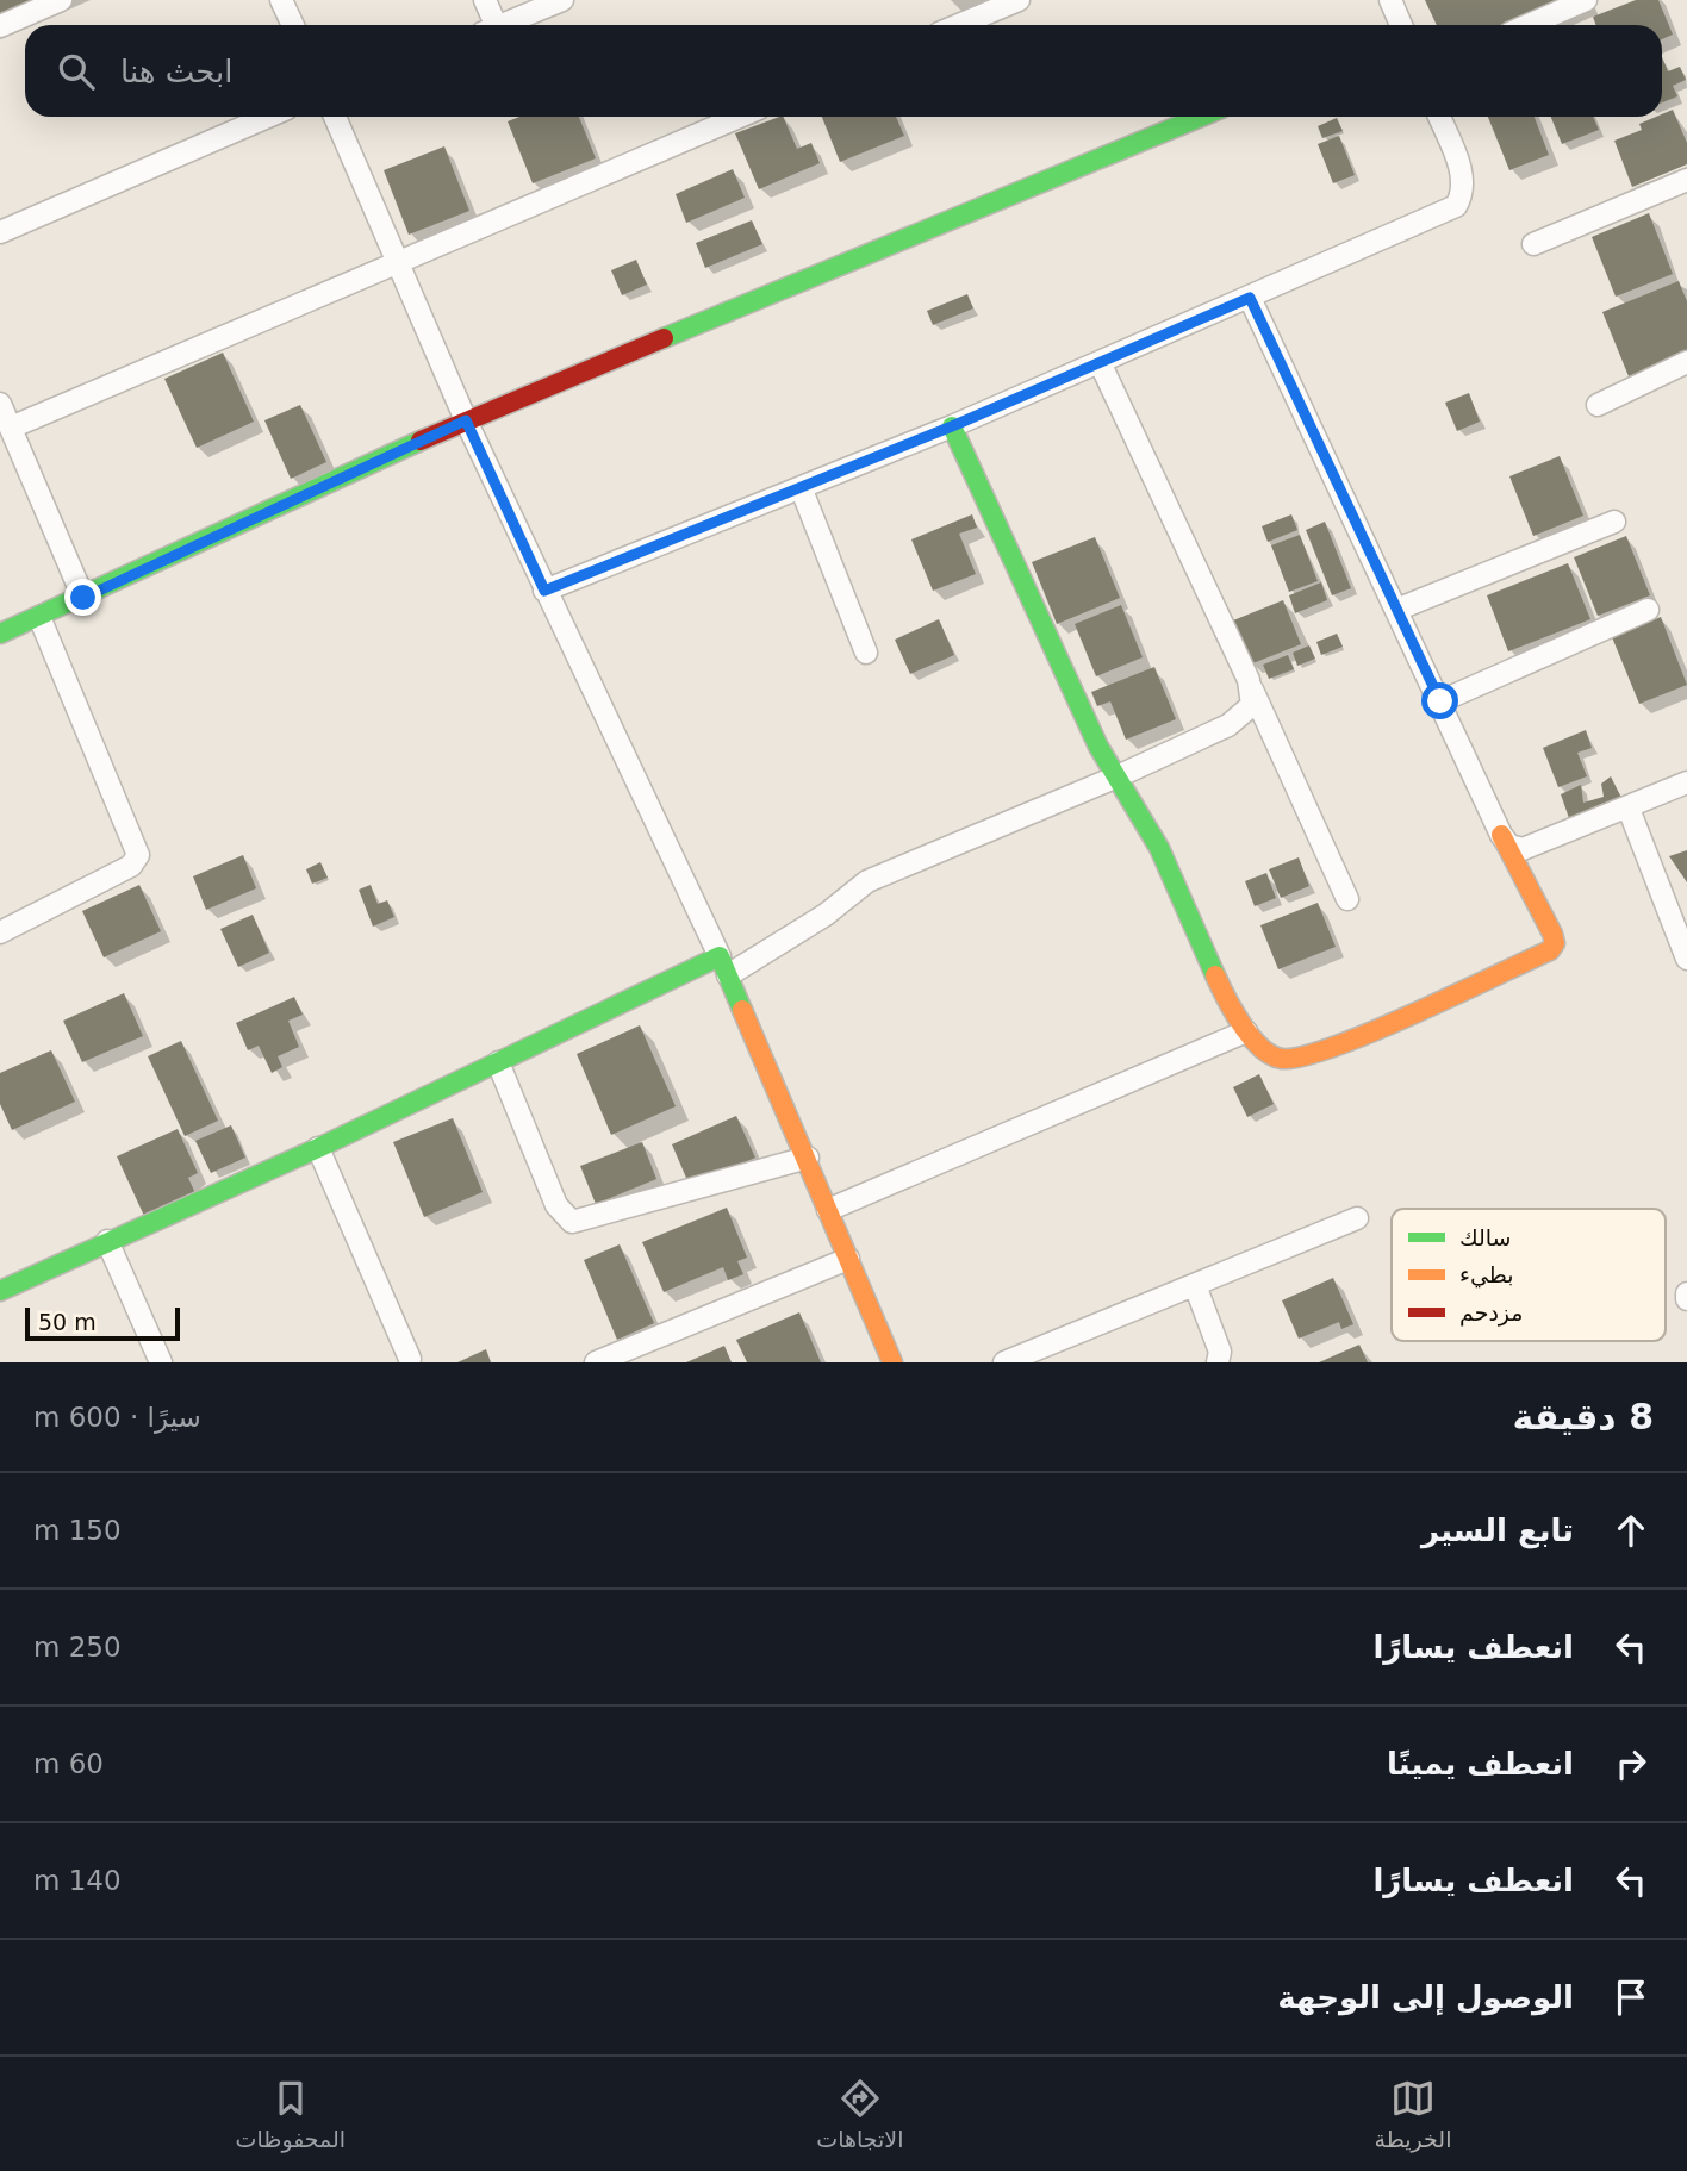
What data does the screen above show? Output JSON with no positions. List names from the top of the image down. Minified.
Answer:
{"legend":["سالك","بطيء","مزدحم"],"scale_bar":"50 m","page":{"search":"ابحث هنا","scale":"50 m","heading":["8 دقيقة","سيرًا · 600 m"],"list":[["تابع السير","150 m"],["انعطف يسارًا","250 m"],["انعطف يمينًا","60 m"],["انعطف يسارًا","140 m"],"الوصول إلى الوجهة"],"nav":["الخريطة","الاتجاهات","المحفوظات"]}}
